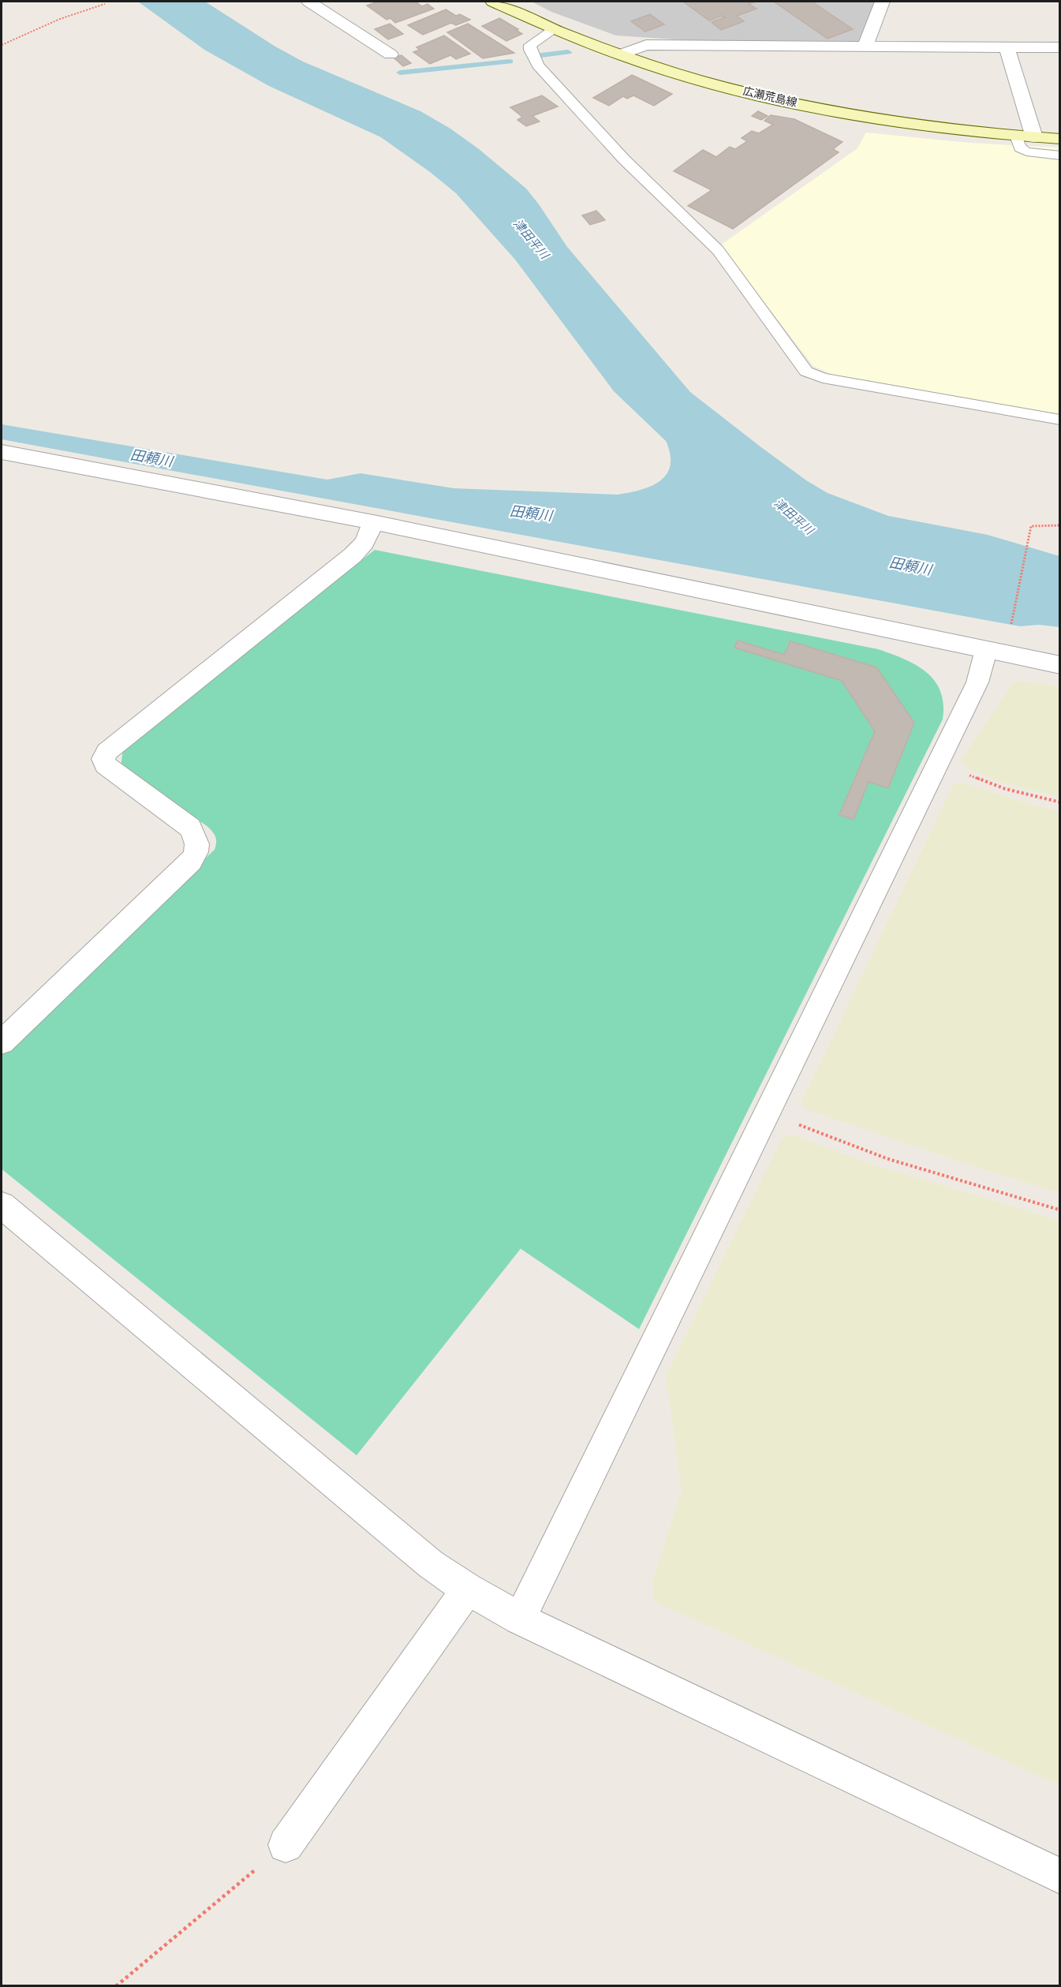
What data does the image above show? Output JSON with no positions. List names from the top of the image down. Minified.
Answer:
{"streets":{"main road":["広瀬荒島線"]},"water":["津田平川","田頼川"]}
